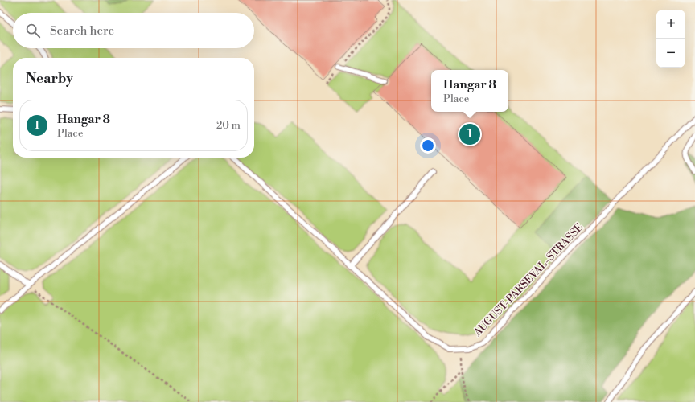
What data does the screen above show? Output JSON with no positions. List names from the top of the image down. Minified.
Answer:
{"streets":{"lane":["AUGUST-PARSEVAL-STRASSE"]},"page":{"map_buttons":["+","−"],"search":"Search here","heading":"Nearby","popup":["Hangar 8","Place"],"list":[{"mark":"1","name":"Hangar 8","note":"Place","value":"20 m"}],"pins":"1"}}
